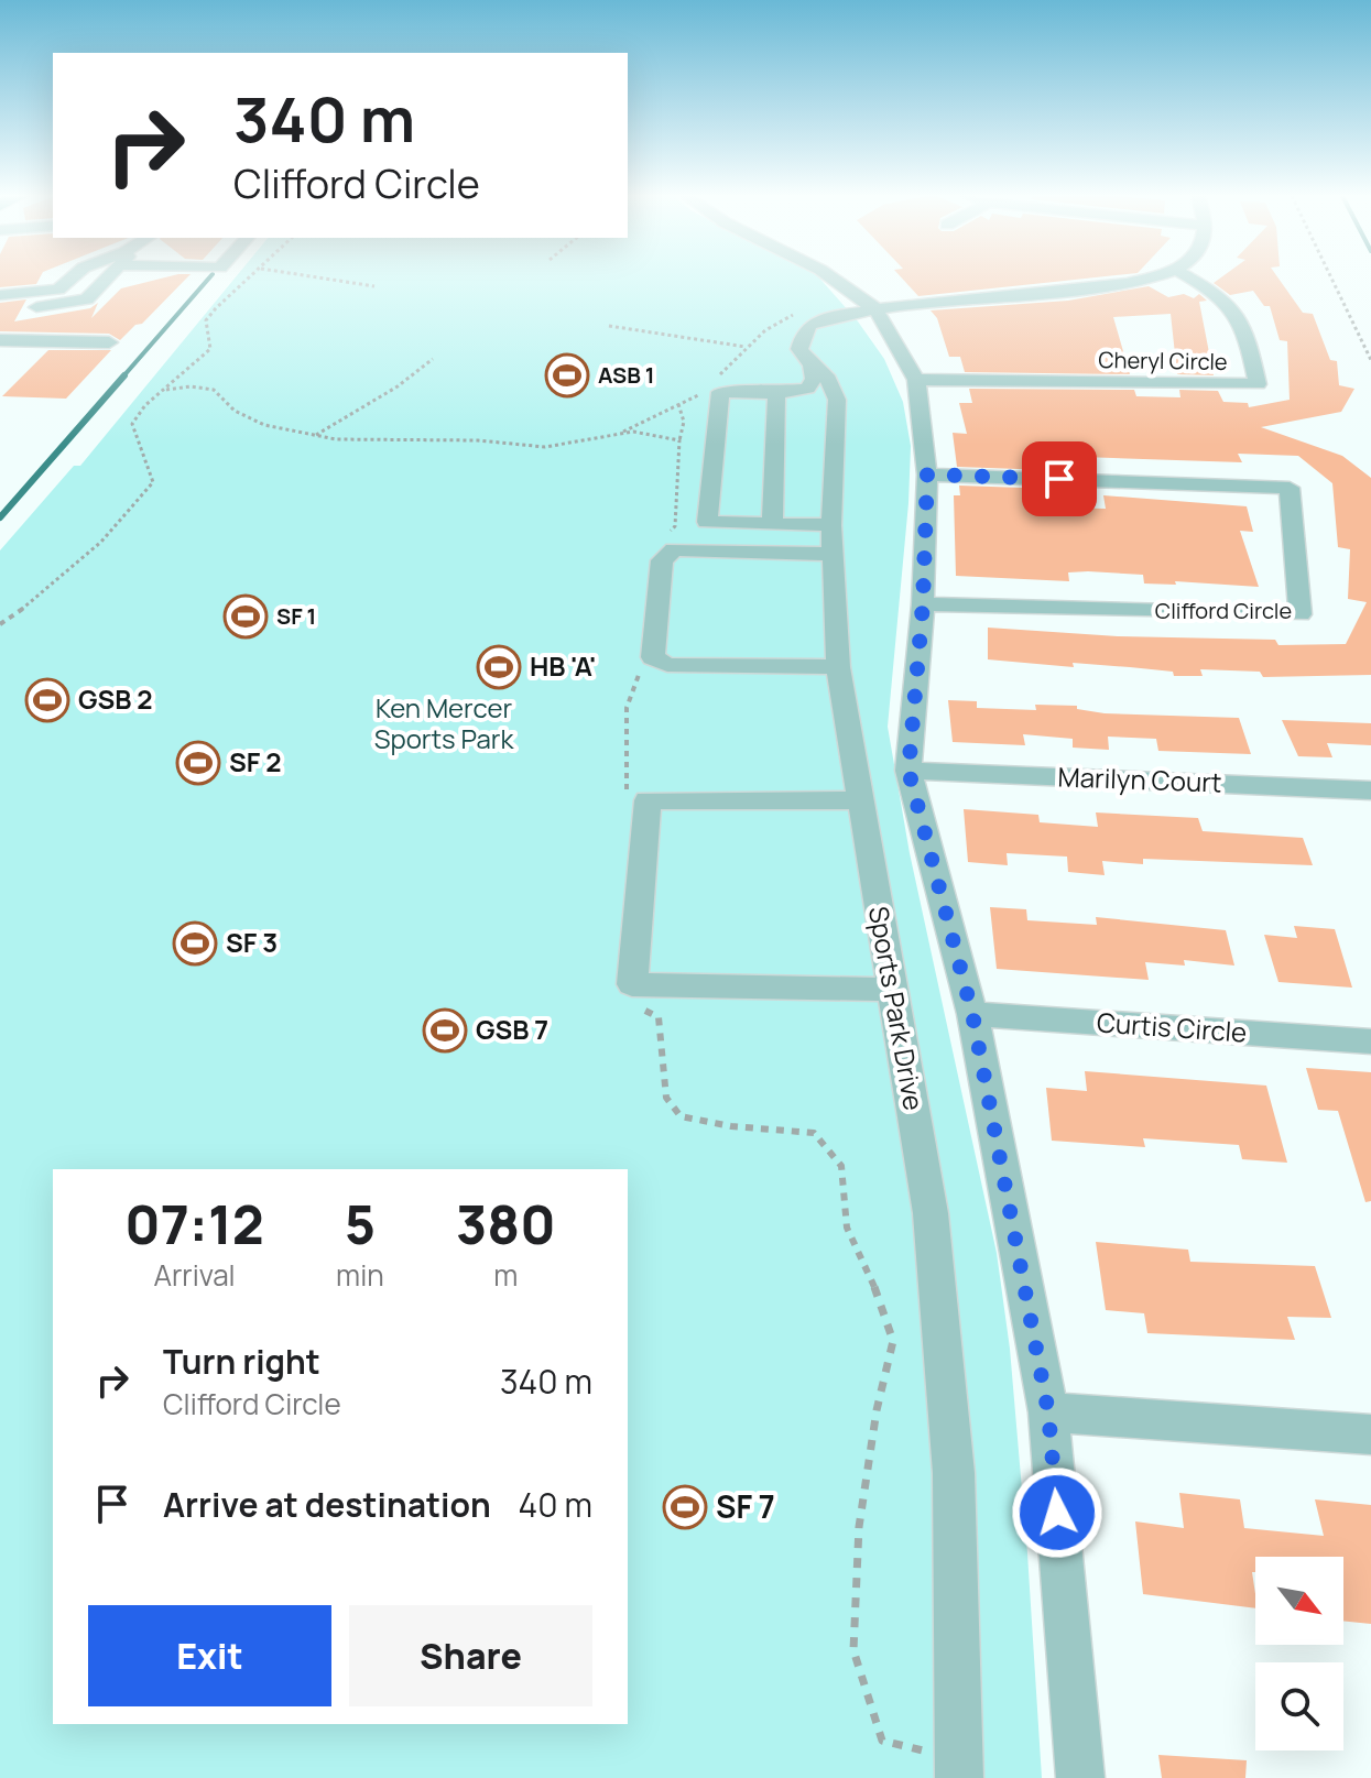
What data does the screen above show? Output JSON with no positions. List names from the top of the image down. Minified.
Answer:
{"streets":{"street":["Cheryl Circle","Clifford Circle","Marilyn Court","Sports Park Drive","Curtis Circle"]},"parks":["Ken Mercer Sports Park"],"places":{"sports":["ASB 1","SF 1","HB 'A'","GSB 2","SF 2","SF 3","GSB 7","SF 7"]},"north":"bottom right","page":{"turn":["340 m","Clifford Circle"],"eta":["07:12","Arrival","5","min","380","m"],"list":[{"name":"Turn right","note":"Clifford Circle","value":"340 m"},{"name":"Arrive at destination","value":"40 m"}],"buttons":["Exit","Share"]}}
